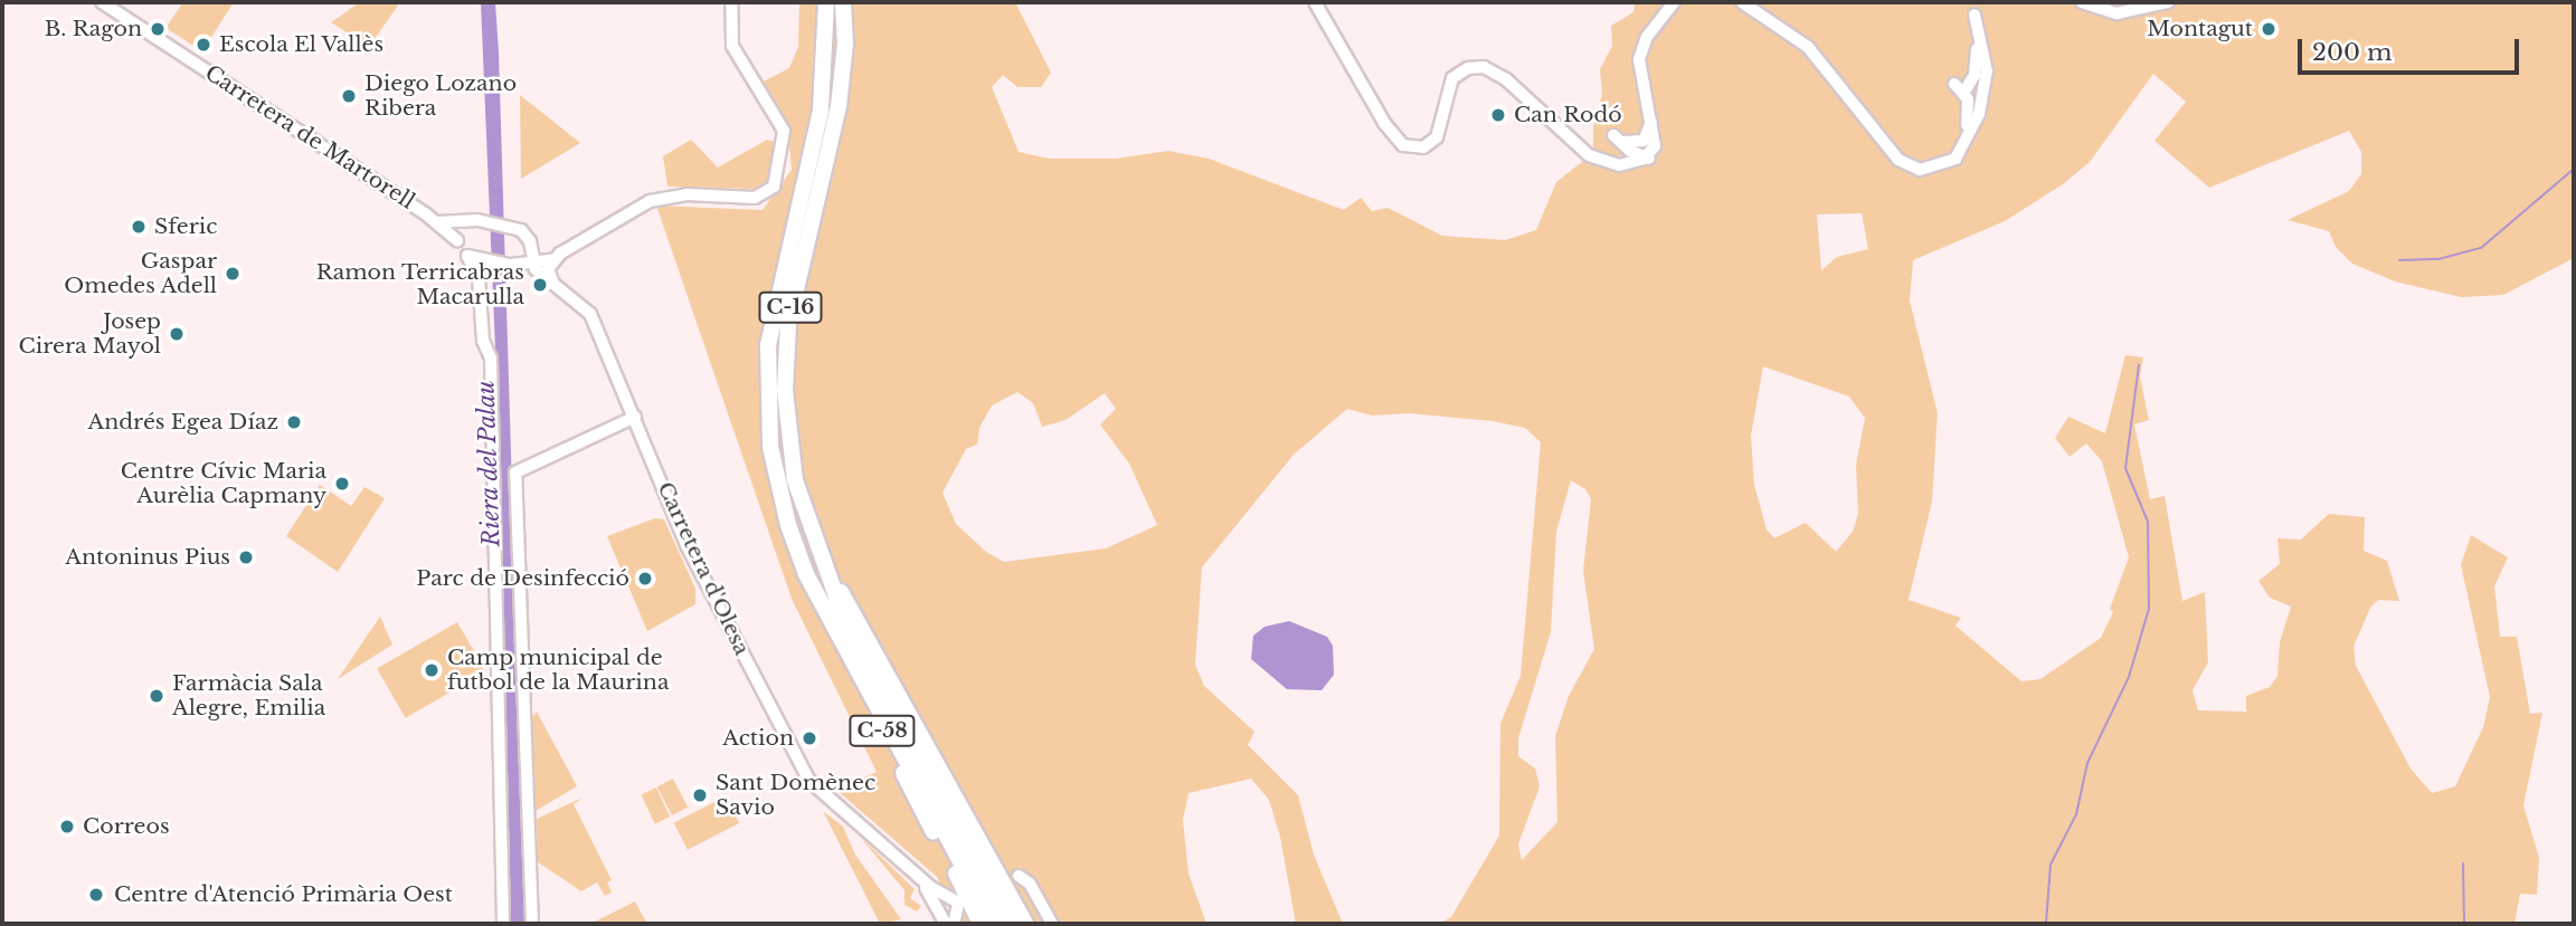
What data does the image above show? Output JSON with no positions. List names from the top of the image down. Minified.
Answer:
{"streets":{"highway":["C-16","C-58"],"main road":["Carretera de Martorell","Carretera d'Olesa"]},"crossings":[["Carretera de Martorell","Carretera d'Olesa"],["C-16","C-58"],["Carretera d'Olesa","C-58"]],"water":["Riera del Palau"],"places":["B. Ragon","Montagut","Escola El Vallès","Diego Lozano Ribera","Can Rodó","Sferic","Gaspar Omedes Adell","Ramon Terricabras Macarulla","Josep Cirera Mayol","Andrés Egea Díaz","Centre Cívic Maria Aurèlia Capmany","Antoninus Pius","Parc de Desinfecció","Camp municipal de futbol de la Maurina","Farmàcia Sala Alegre, Emilia","Action","Sant Domènec Savio","Correos","Centre d'Atenció Primària Oest"],"scale_bar":"200 m"}
